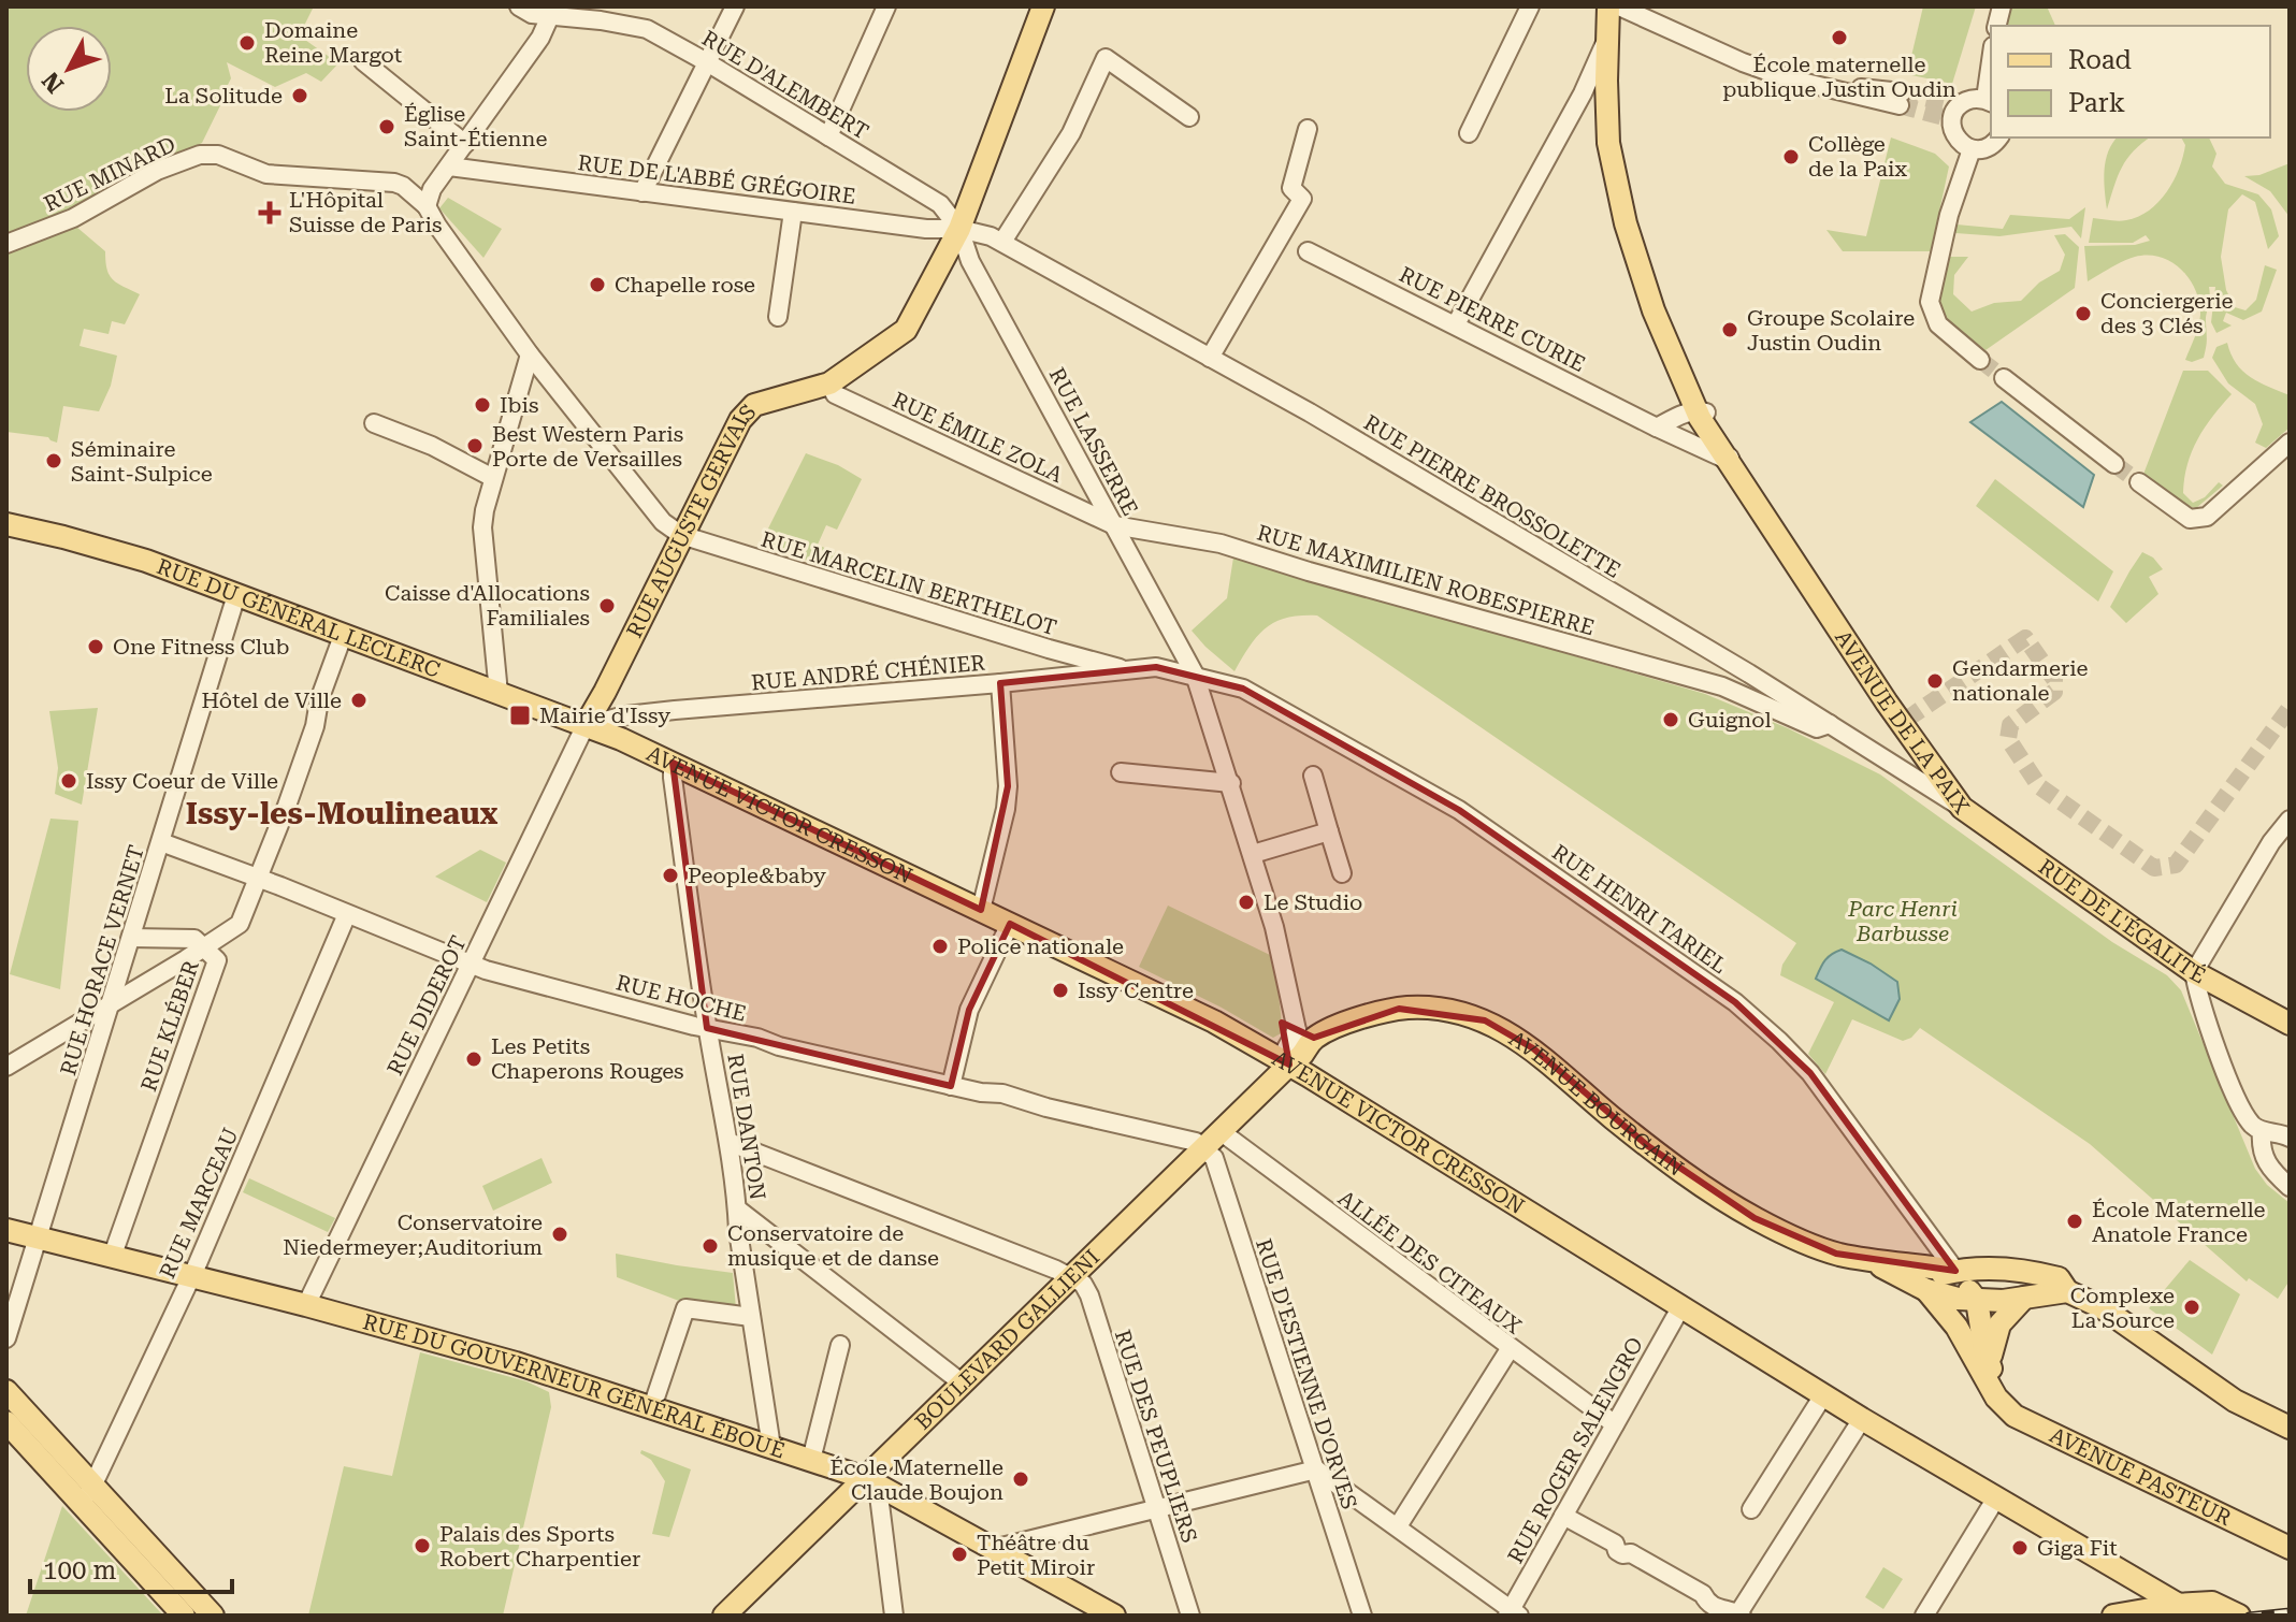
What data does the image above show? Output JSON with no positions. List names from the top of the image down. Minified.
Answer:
{"streets":{"main road":["RUE AUGUSTE GERVAIS","RUE DU GÉNÉRAL LECLERC","AVENUE DE LA PAIX","AVENUE VICTOR CRESSON","RUE DE L'ÉGALITÉ","AVENUE BOURGAIN","BOULEVARD GALLIENI","RUE DU GOUVERNEUR GÉNÉRAL ÉBOUÉ","AVENUE PASTEUR"],"street":["RUE D'ALEMBERT","RUE MINARD","RUE DE L'ABBÉ GRÉGOIRE","RUE PIERRE CURIE","RUE ÉMILE ZOLA","RUE LASSERRE","RUE PIERRE BROSSOLETTE","RUE MAXIMILIEN ROBESPIERRE","RUE MARCELIN BERTHELOT","RUE ANDRÉ CHÉNIER","RUE HENRI TARIEL","RUE HORACE VERNET","RUE HOCHE","RUE DIDEROT","RUE KLÉBER","RUE DANTON","RUE MARCEAU","ALLÉE DES CITEAUX","RUE D'ESTIENNE D'ORVES","RUE DES PEUPLIERS","RUE ROGER SALENGRO"]},"crossings":[["RUE D'ALEMBERT","RUE LASSERRE"],["RUE DE L'ABBÉ GRÉGOIRE","RUE LASSERRE"],["RUE DE L'ABBÉ GRÉGOIRE","RUE PIERRE BROSSOLETTE"],["RUE DE L'ABBÉ GRÉGOIRE","RUE AUGUSTE GERVAIS"],["RUE PIERRE CURIE","AVENUE DE LA PAIX"],["RUE ÉMILE ZOLA","RUE LASSERRE"],["RUE ÉMILE ZOLA","RUE AUGUSTE GERVAIS"],["RUE ÉMILE ZOLA","RUE MAXIMILIEN ROBESPIERRE"],["RUE LASSERRE","RUE PIERRE BROSSOLETTE"],["RUE LASSERRE","RUE AUGUSTE GERVAIS"],["RUE LASSERRE","RUE MAXIMILIEN ROBESPIERRE"],["RUE LASSERRE","RUE ANDRÉ CHÉNIER"],["RUE LASSERRE","RUE HENRI TARIEL"],["RUE LASSERRE","AVENUE BOURGAIN"],["RUE LASSERRE","BOULEVARD GALLIENI"],["RUE PIERRE BROSSOLETTE","RUE AUGUSTE GERVAIS"],["RUE PIERRE BROSSOLETTE","RUE MAXIMILIEN ROBESPIERRE"],["RUE PIERRE BROSSOLETTE","AVENUE DE LA PAIX"],["RUE PIERRE BROSSOLETTE","RUE DE L'ÉGALITÉ"],["RUE AUGUSTE GERVAIS","RUE MARCELIN BERTHELOT"],["RUE AUGUSTE GERVAIS","RUE DU GÉNÉRAL LECLERC"],["RUE AUGUSTE GERVAIS","RUE ANDRÉ CHÉNIER"],["RUE AUGUSTE GERVAIS","AVENUE VICTOR CRESSON"],["RUE AUGUSTE GERVAIS","RUE DIDEROT"],["RUE MARCELIN BERTHELOT","RUE ANDRÉ CHÉNIER"],["RUE DU GÉNÉRAL LECLERC","RUE ANDRÉ CHÉNIER"],["RUE DU GÉNÉRAL LECLERC","AVENUE VICTOR CRESSON"],["RUE DU GÉNÉRAL LECLERC","RUE HORACE VERNET"],["RUE DU GÉNÉRAL LECLERC","RUE DIDEROT"],["RUE DU GÉNÉRAL LECLERC","RUE KLÉBER"],["RUE ANDRÉ CHÉNIER","AVENUE VICTOR CRESSON"],["RUE ANDRÉ CHÉNIER","RUE HENRI TARIEL"],["RUE ANDRÉ CHÉNIER","RUE DIDEROT"],["AVENUE DE LA PAIX","RUE DE L'ÉGALITÉ"],["AVENUE VICTOR CRESSON","RUE DIDEROT"],["AVENUE VICTOR CRESSON","RUE DANTON"],["AVENUE VICTOR CRESSON","BOULEVARD GALLIENI"],["AVENUE VICTOR CRESSON","RUE ROGER SALENGRO"],["RUE HENRI TARIEL","AVENUE BOURGAIN"],["RUE HORACE VERNET","RUE HOCHE"],["RUE HORACE VERNET","RUE DU GOUVERNEUR GÉNÉRAL ÉBOUÉ"],["RUE HOCHE","RUE DIDEROT"],["RUE HOCHE","RUE KLÉBER"],["RUE HOCHE","RUE DANTON"],["RUE HOCHE","RUE MARCEAU"],["RUE HOCHE","BOULEVARD GALLIENI"],["RUE HOCHE","RUE D'ESTIENNE D'ORVES"],["RUE DIDEROT","RUE DU GOUVERNEUR GÉNÉRAL ÉBOUÉ"],["RUE KLÉBER","RUE DU GOUVERNEUR GÉNÉRAL ÉBOUÉ"],["AVENUE BOURGAIN","BOULEVARD GALLIENI"],["RUE DANTON","RUE DU GOUVERNEUR GÉNÉRAL ÉBOUÉ"],["RUE MARCEAU","RUE DU GOUVERNEUR GÉNÉRAL ÉBOUÉ"],["ALLÉE DES CITEAUX","BOULEVARD GALLIENI"],["ALLÉE DES CITEAUX","RUE ROGER SALENGRO"],["BOULEVARD GALLIENI","RUE D'ESTIENNE D'ORVES"],["BOULEVARD GALLIENI","RUE DU GOUVERNEUR GÉNÉRAL ÉBOUÉ"],["BOULEVARD GALLIENI","RUE DES PEUPLIERS"]],"districts":["Issy-les-Moulineaux"],"parks":["Parc Henri Barbusse"],"places":{"other":["École maternelle publique Justin Oudin","Domaine Reine Margot","La Solitude","Église Saint-Étienne","Collège de la Paix","Chapelle rose","Conciergerie des 3 Clés","Groupe Scolaire Justin Oudin","Ibis","Best Western Paris Porte de Versailles","Séminaire Saint-Sulpice","Caisse d'Allocations Familiales","One Fitness Club","Gendarmerie nationale","Hôtel de Ville","Guignol","Issy Coeur de Ville","People&baby","Le Studio","Police nationale","Issy Centre","Les Petits Chaperons Rouges","École Maternelle Anatole France","Conservatoire Niedermeyer;Auditorium","Conservatoire de musique et de danse","Complexe La Source","École Maternelle Claude Boujon","Palais des Sports Robert Charpentier","Giga Fit","Théâtre du Petit Miroir"],"health":["L'Hôpital Suisse de Paris"],"transit":["Mairie d'Issy"]},"legend":["Road","Park"],"scale_bar":"100 m","north":"bottom left"}
